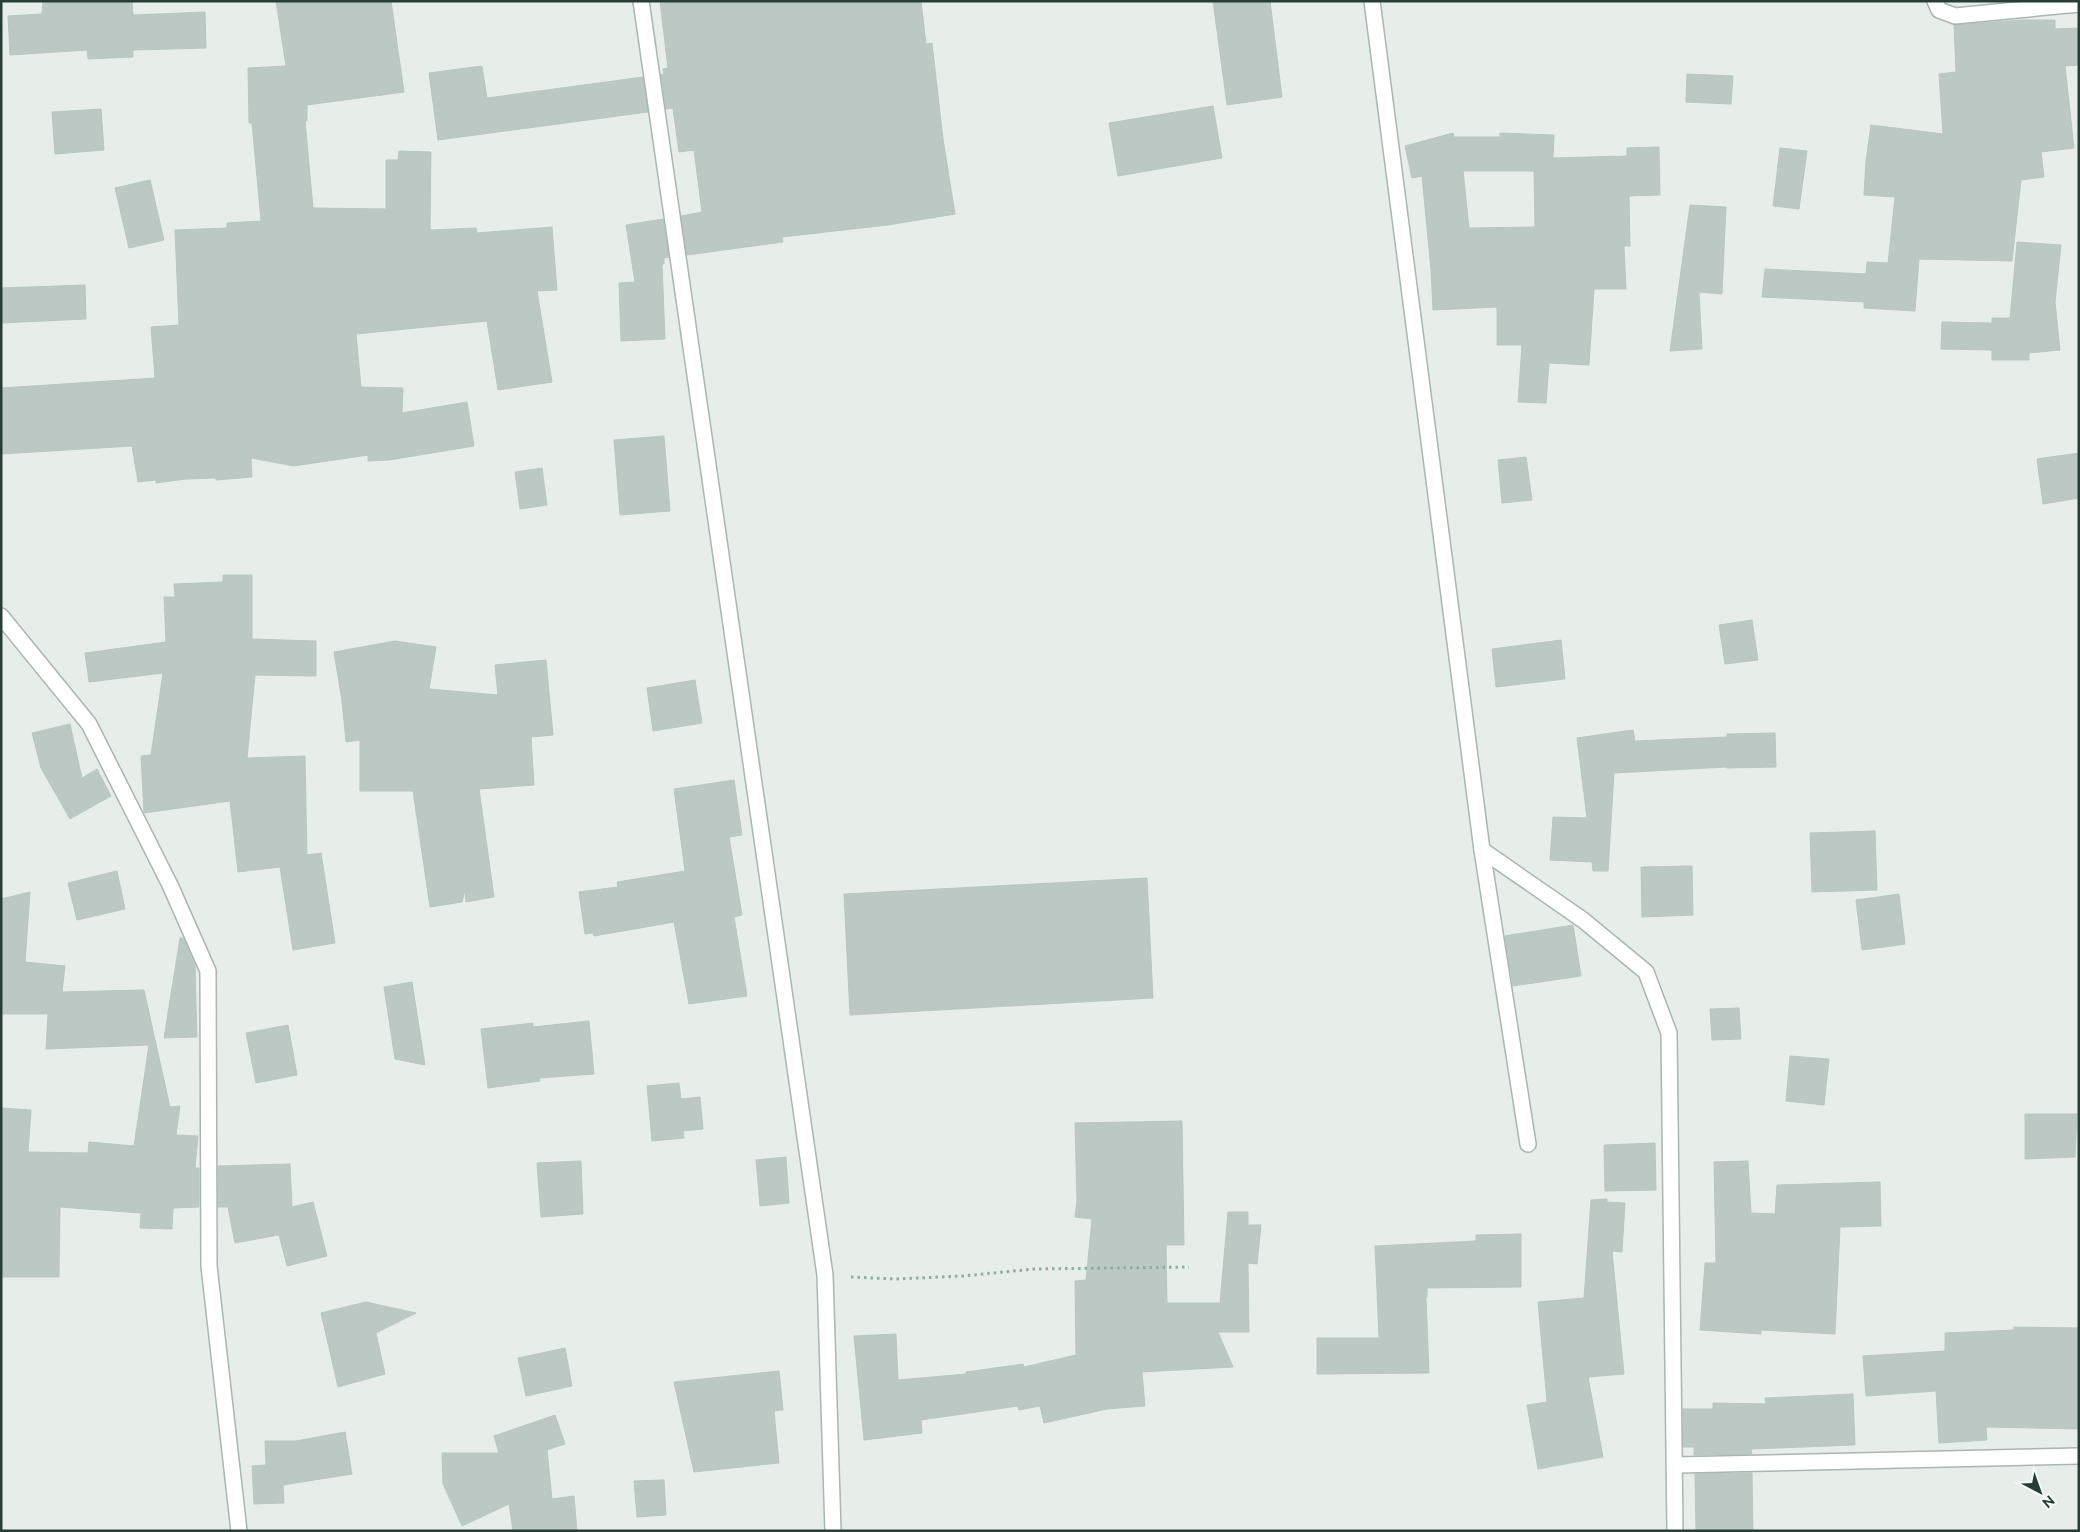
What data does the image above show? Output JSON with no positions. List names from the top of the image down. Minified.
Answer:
{"north":"bottom right"}
